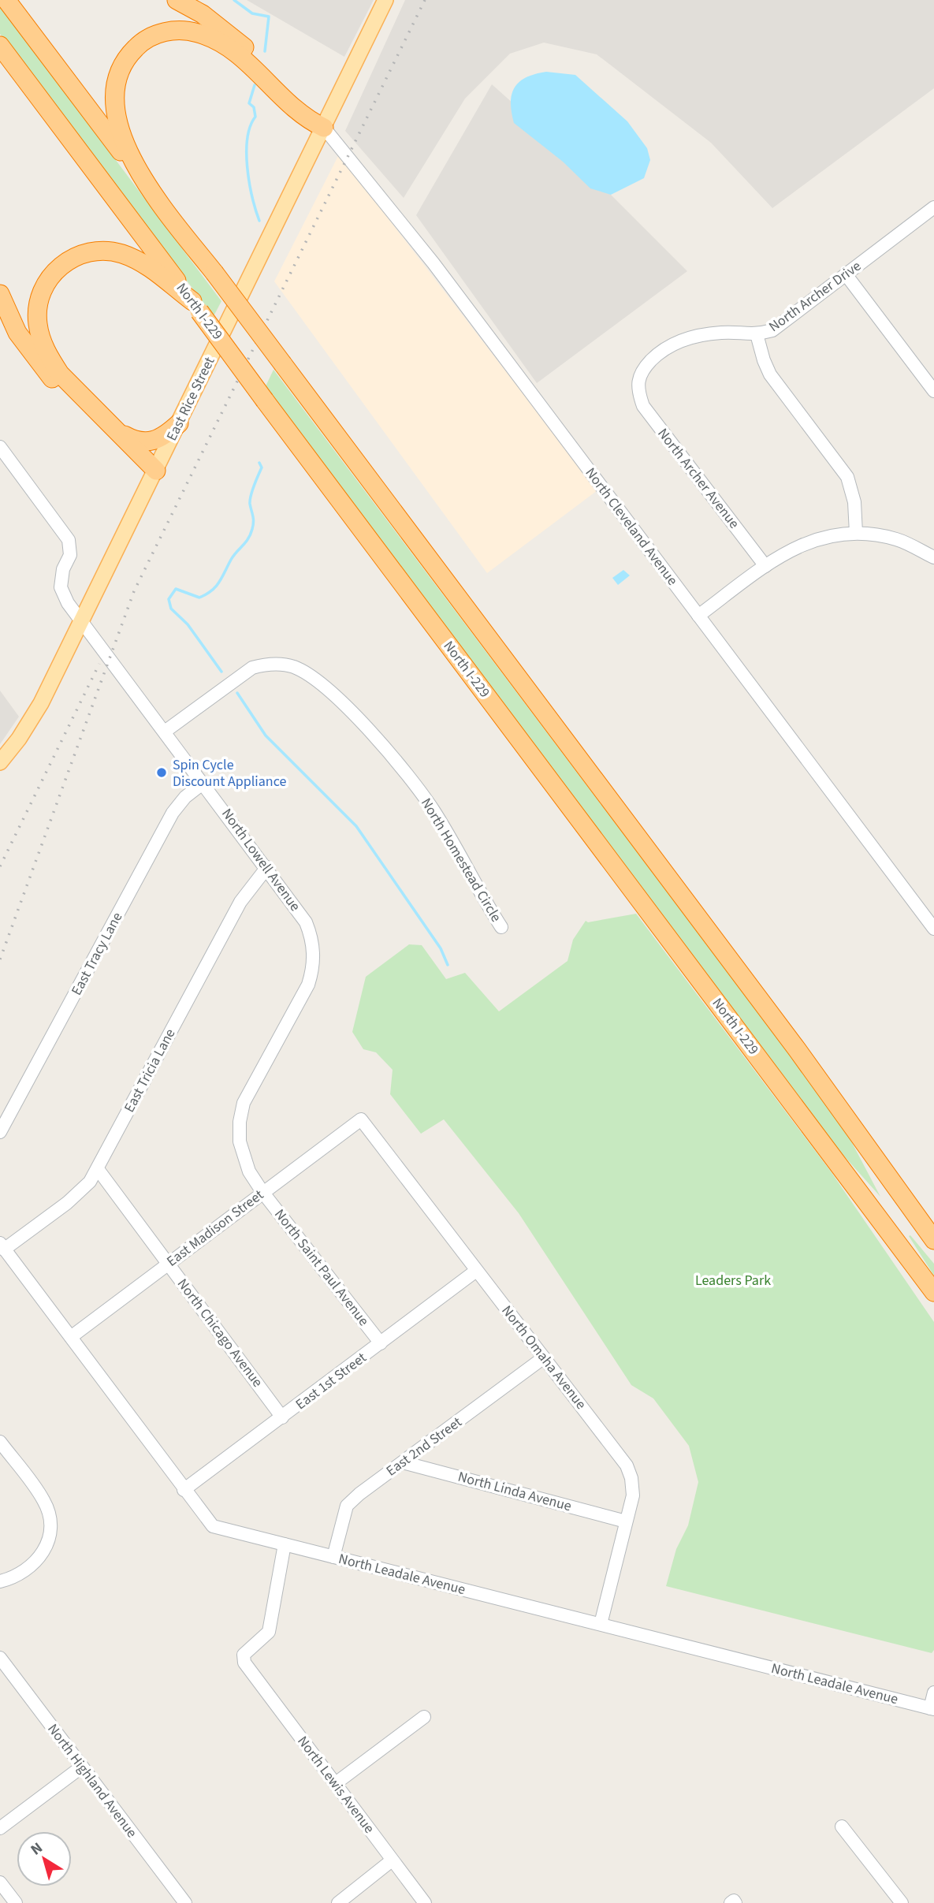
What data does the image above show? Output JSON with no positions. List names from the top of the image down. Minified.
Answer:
{"streets":{"highway":["North I-229"],"main road":["East Rice Street"],"street":["North Archer Drive","North Archer Avenue","North Cleveland Avenue","North Lowell Avenue","North Homestead Circle","East Tracy Lane","East Tricia Lane","East Madison Street","North Saint Paul Avenue","North Chicago Avenue","North Omaha Avenue","East 1st Street","East 2nd Street","North Linda Avenue","North Leadale Avenue","North Highland Avenue","North Lewis Avenue"]},"crossings":[["North Archer Drive","North Archer Avenue"],["East Rice Street","North Cleveland Avenue"],["East Rice Street","North Lowell Avenue"],["North Lowell Avenue","North Homestead Circle"],["North Lowell Avenue","East Tracy Lane"],["North Lowell Avenue","East Tricia Lane"],["North Lowell Avenue","East Madison Street"],["North Lowell Avenue","North Saint Paul Avenue"],["East Tricia Lane","North Chicago Avenue"],["East Tricia Lane","North Leadale Avenue"],["East Madison Street","North Saint Paul Avenue"],["East Madison Street","North Chicago Avenue"],["East Madison Street","North Omaha Avenue"],["East Madison Street","North Leadale Avenue"],["North Saint Paul Avenue","East 1st Street"],["North Chicago Avenue","East 1st Street"],["North Omaha Avenue","East 1st Street"],["North Omaha Avenue","East 2nd Street"],["North Omaha Avenue","North Linda Avenue"],["North Omaha Avenue","North Leadale Avenue"],["East 1st Street","North Leadale Avenue"],["East 2nd Street","North Linda Avenue"],["East 2nd Street","North Leadale Avenue"],["North Leadale Avenue","North Lewis Avenue"]],"parks":["Leaders Park"],"places":["Spin Cycle Discount Appliance"],"north":"top left"}
